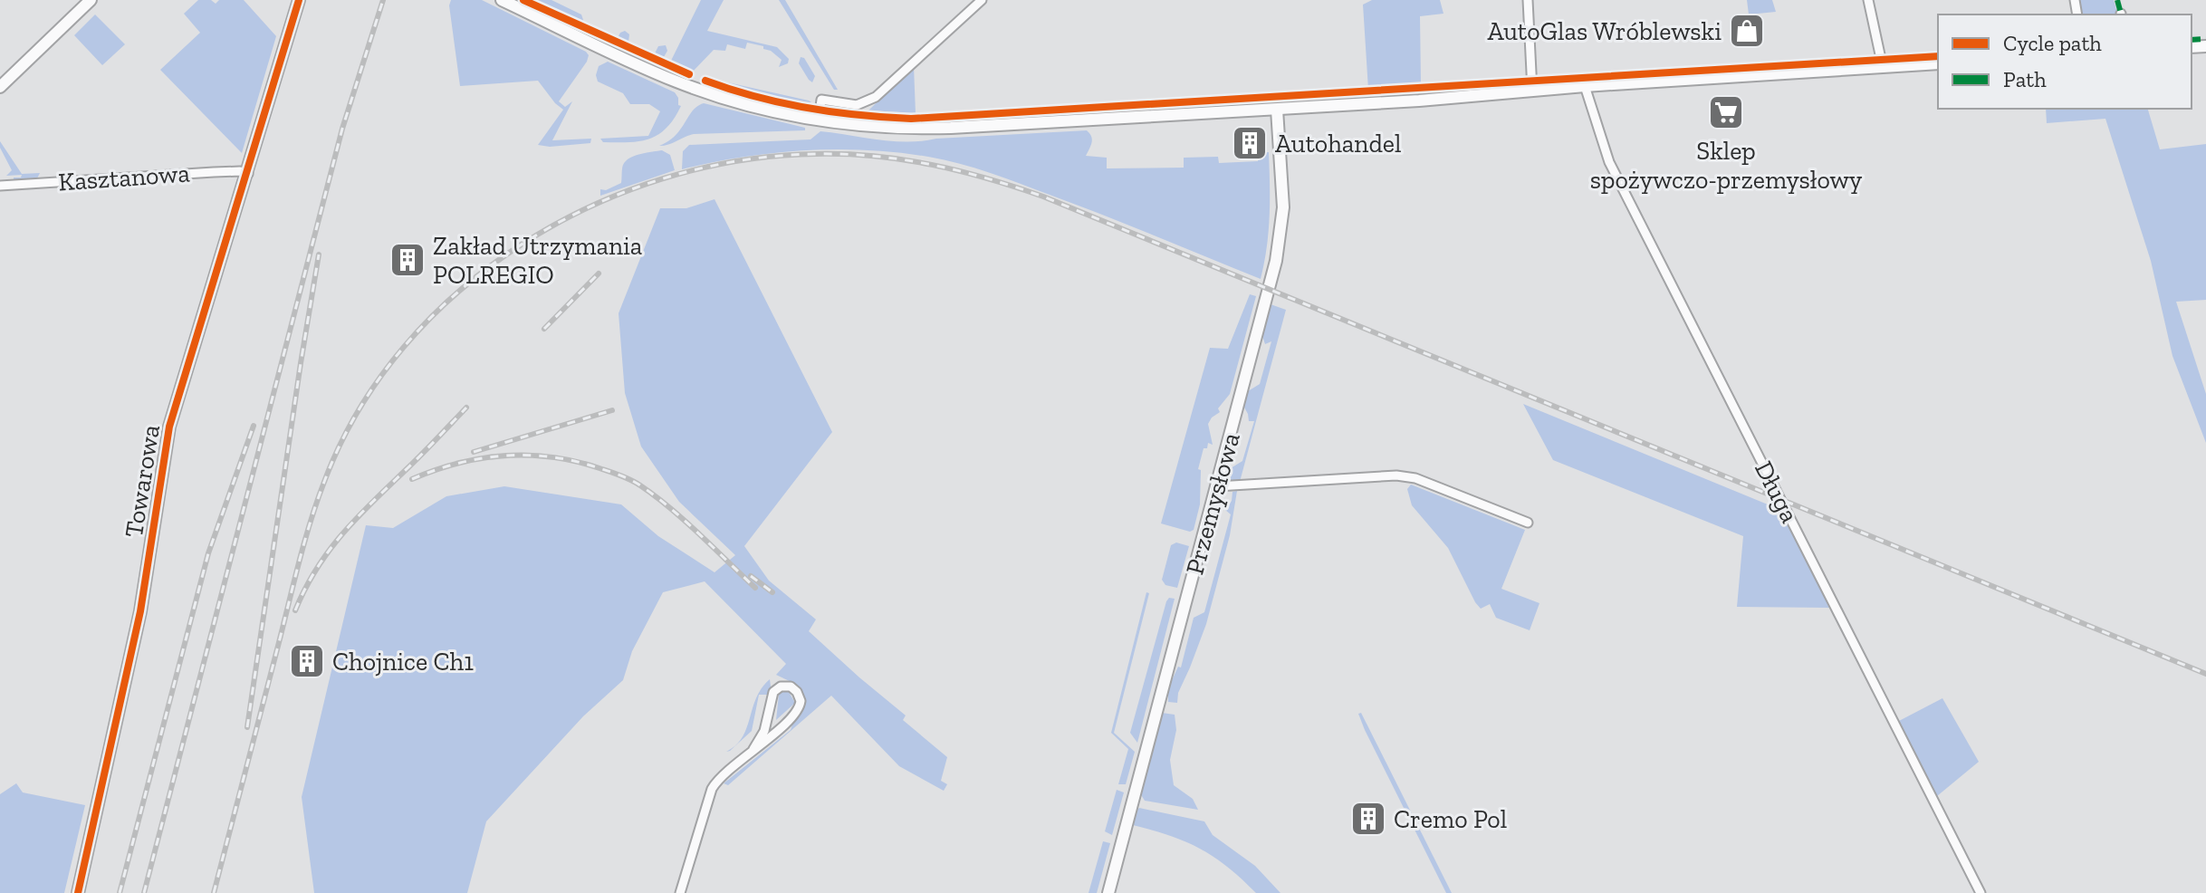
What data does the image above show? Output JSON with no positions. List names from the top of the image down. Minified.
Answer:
{"streets":{"street":["Kasztanowa","Towarowa","Długa","Przemysłowa"]},"crossings":[["Kasztanowa","Towarowa"]],"places":{"shop":["AutoGlas Wróblewski"],"supermarket":["Sklep spożywczo-przemysłowy"],"building":["Autohandel","Zakład Utrzymania POLREGIO","Chojnice Ch1","Cremo Pol"]},"legend":["Cycle path","Path"]}
